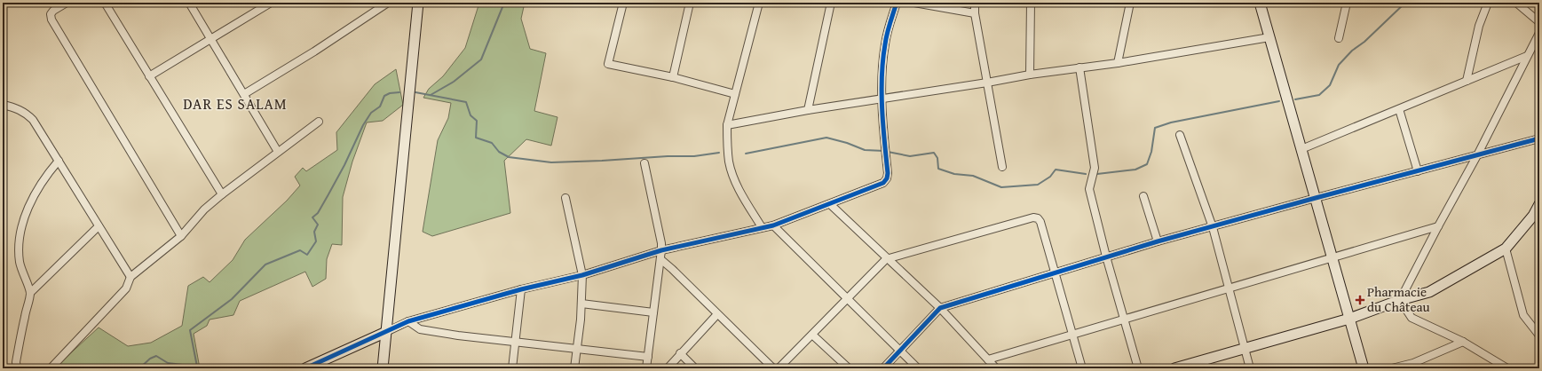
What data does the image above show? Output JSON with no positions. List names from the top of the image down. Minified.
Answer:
{"districts":["DAR ES SALAM"],"places":{"health":["Pharmacie du Château"]}}
